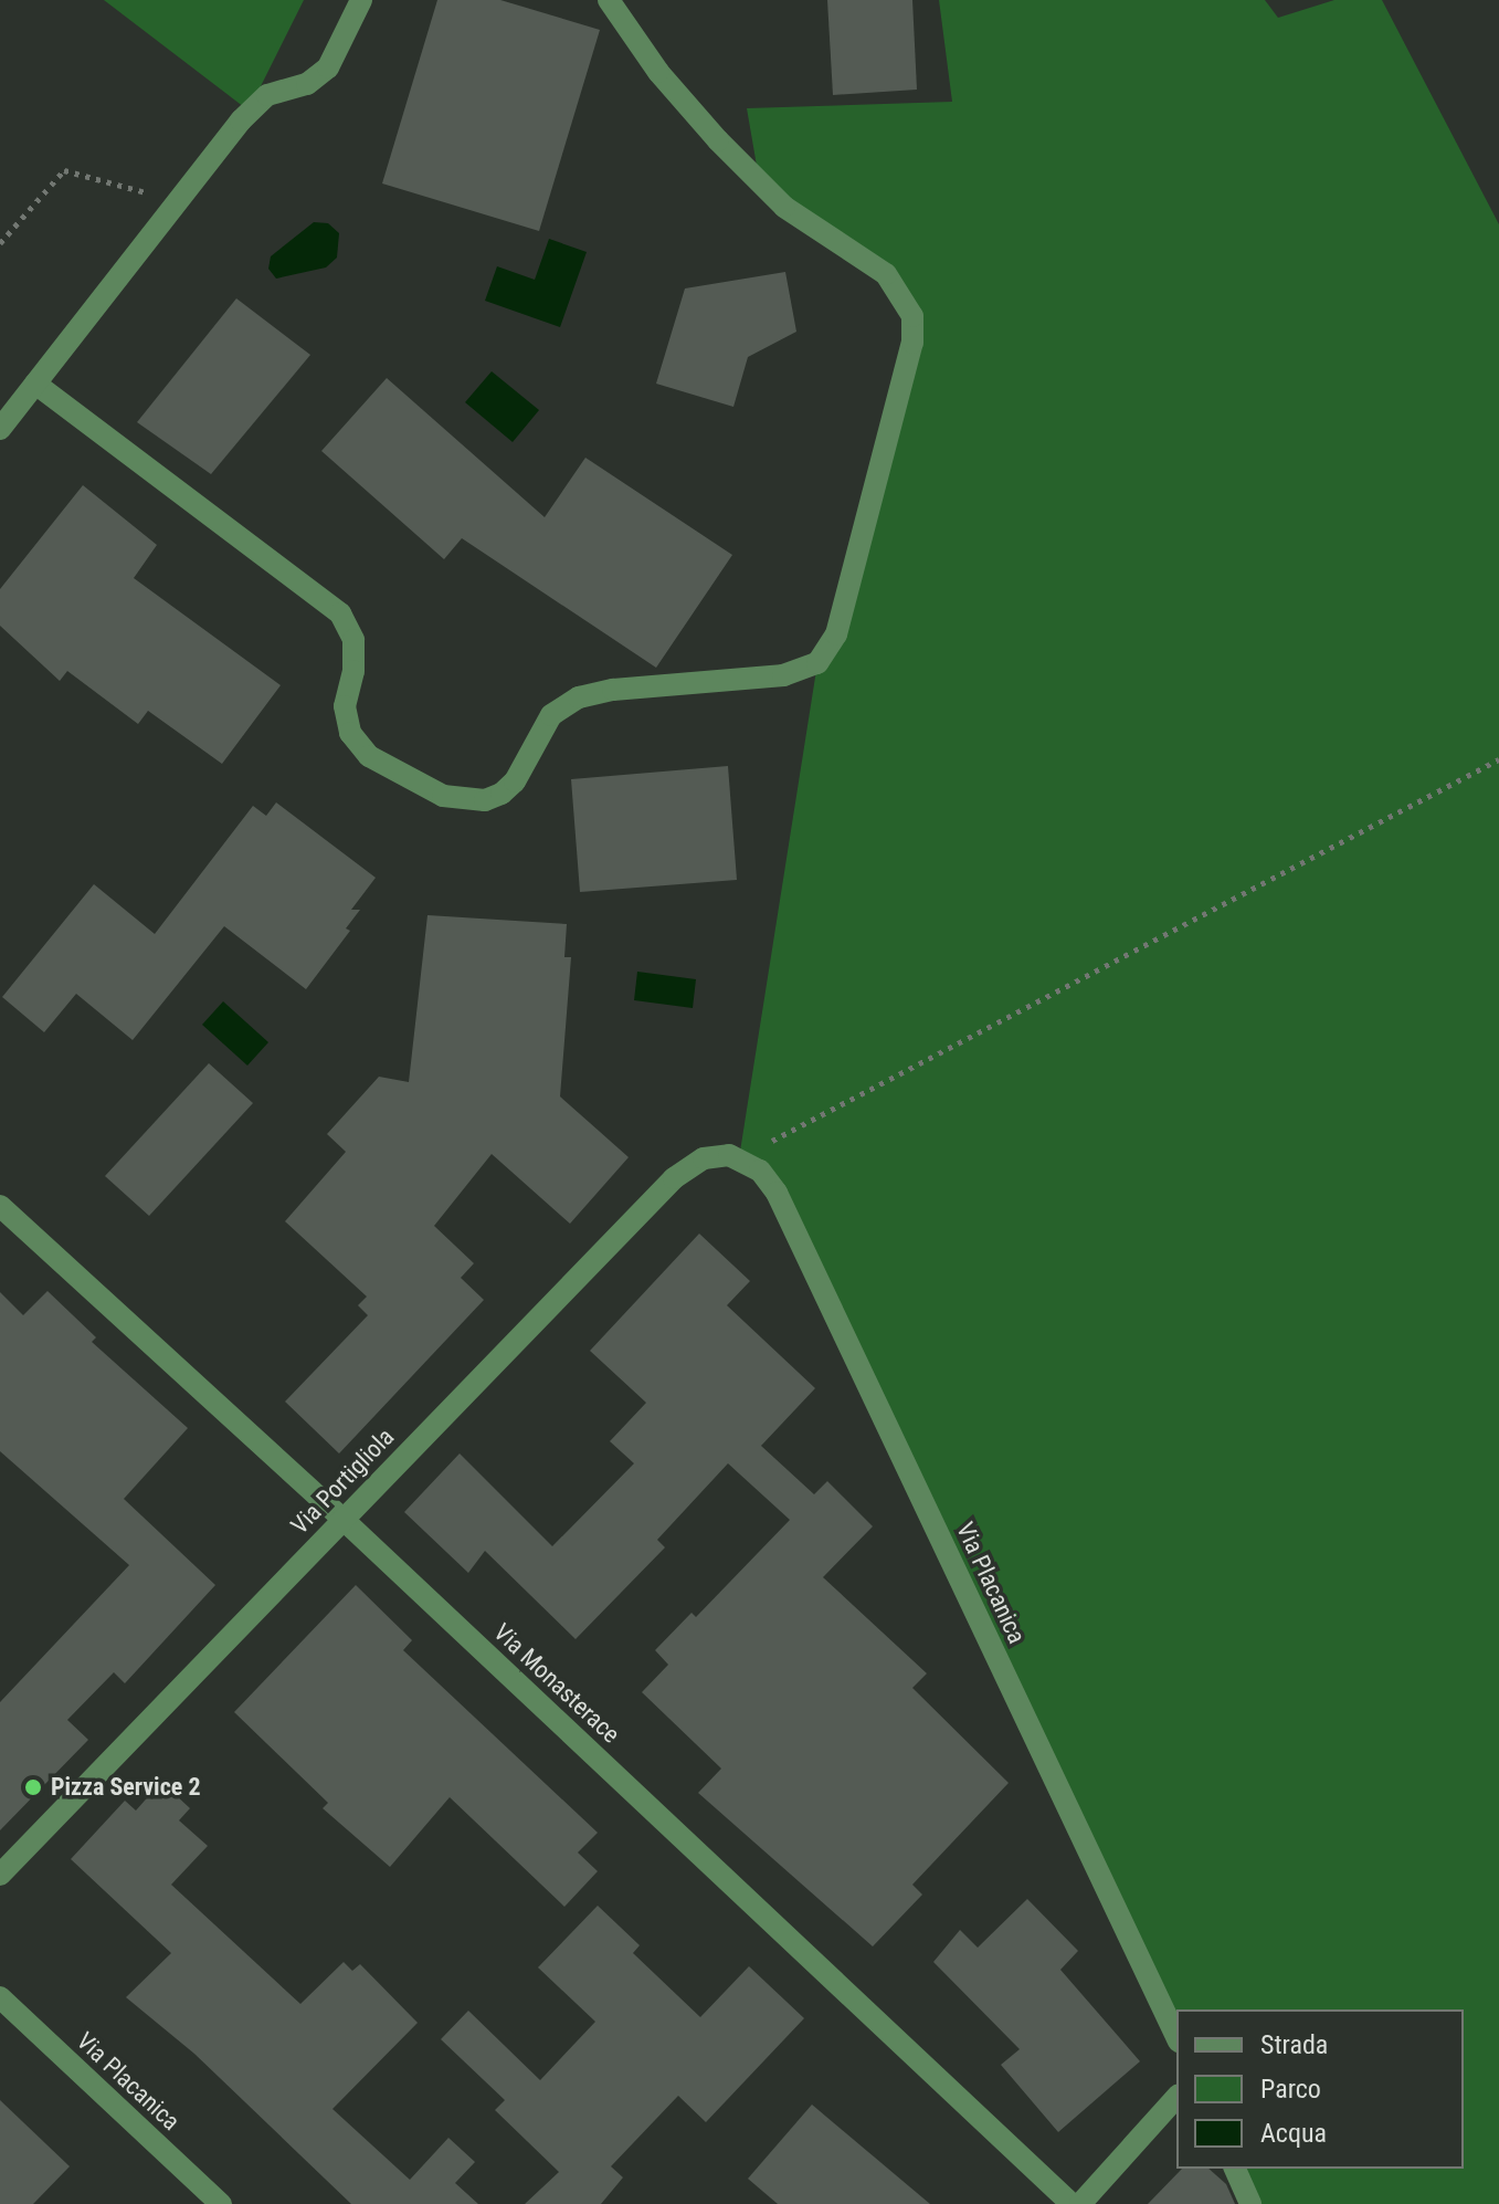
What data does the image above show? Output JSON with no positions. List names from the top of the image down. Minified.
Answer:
{"streets":{"street":["Via Portigliola","Via Placanica","Via Monasterace"]},"crossings":[["Via Portigliola","Via Placanica"],["Via Portigliola","Via Monasterace"]],"places":["Pizza Service 2"],"legend":["Strada","Parco","Acqua"]}
